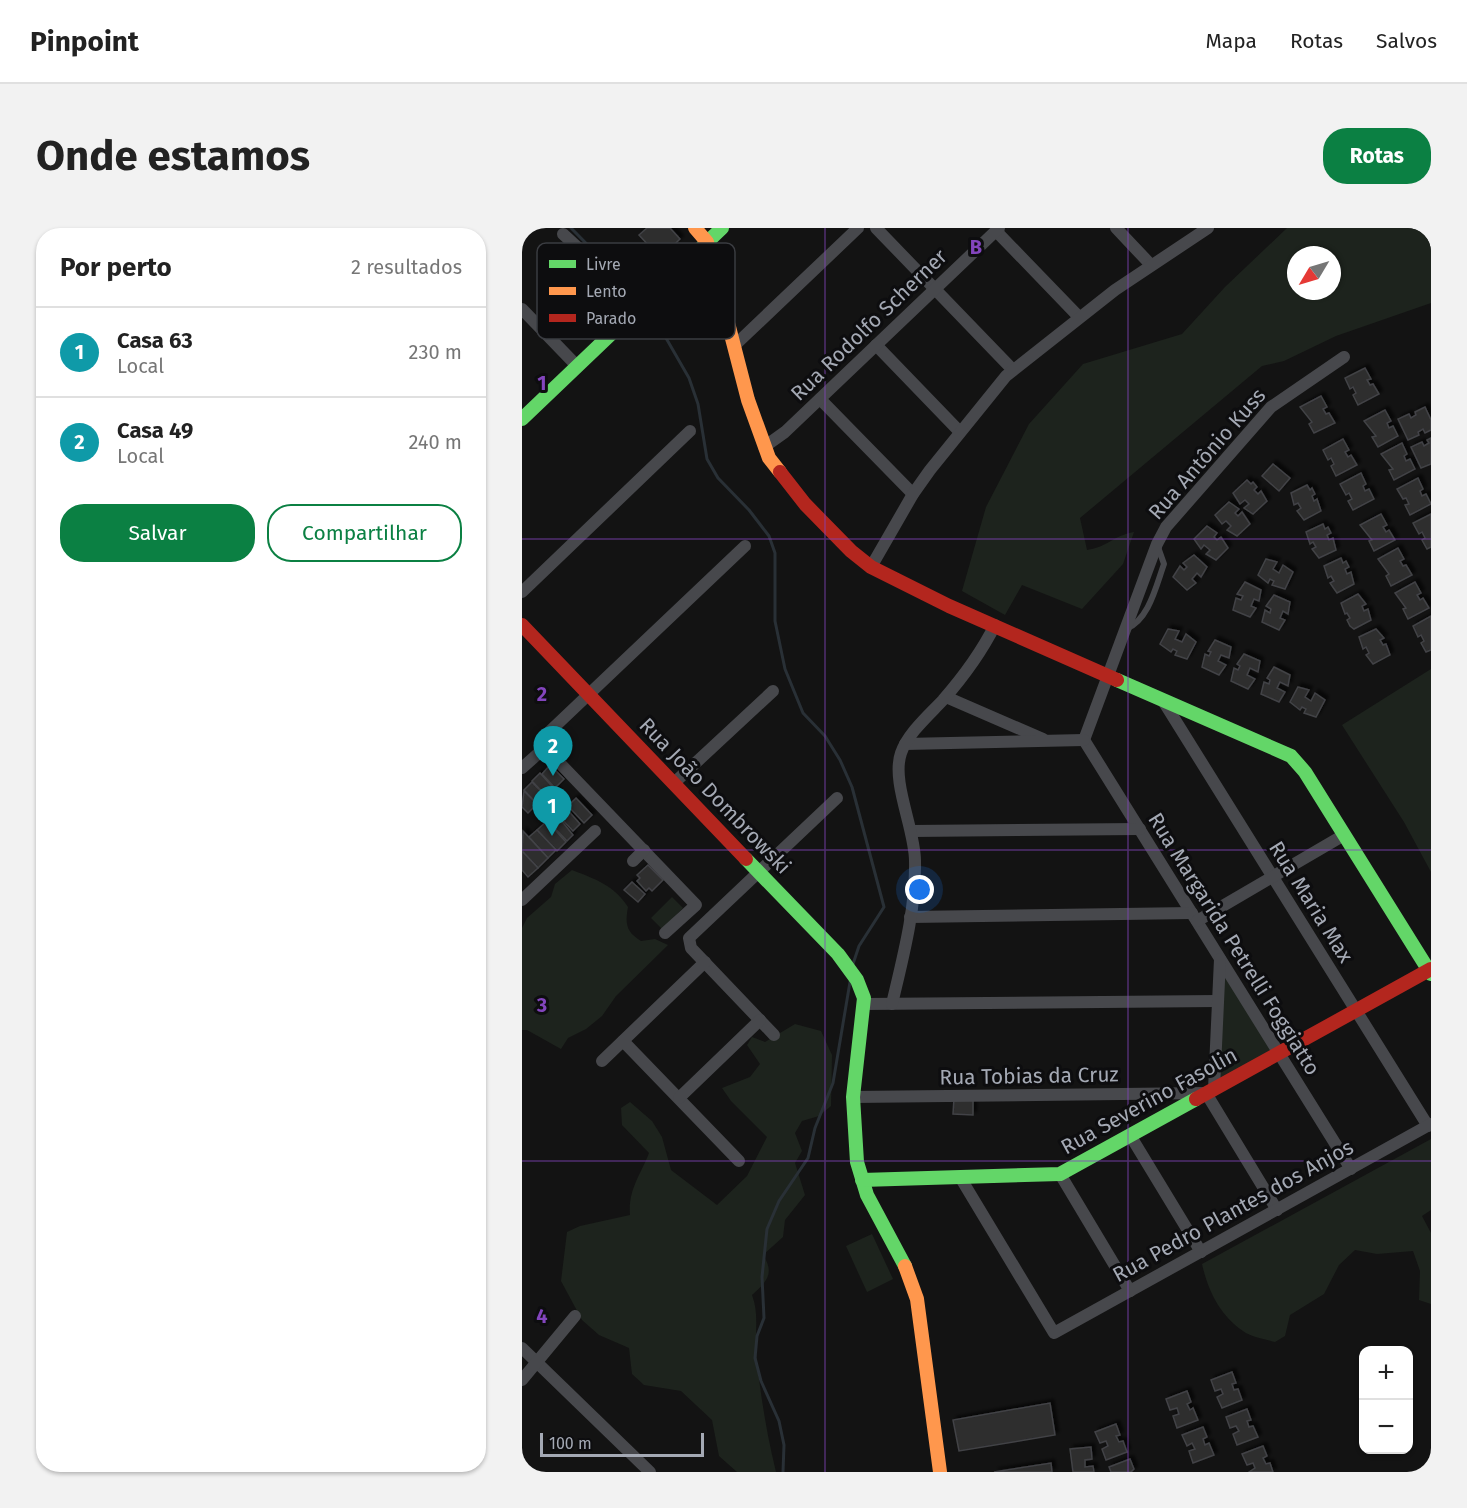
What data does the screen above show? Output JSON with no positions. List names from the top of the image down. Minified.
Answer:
{"streets":{"street":["Rua Rodolfo Scherner","Rua Antônio Kuss","Rua João Dombrowski","Rua Maria Max","Rua Margarida Petrelli Foggiatto","Rua Tobias da Cruz","Rua Severino Fasolin","Rua Pedro Plantes dos Anjos"]},"crossings":[["Rua Antônio Kuss","Rua Margarida Petrelli Foggiatto"],["Rua Maria Max","Rua Severino Fasolin"],["Rua Maria Max","Rua Pedro Plantes dos Anjos"],["Rua Margarida Petrelli Foggiatto","Rua Severino Fasolin"],["Rua Margarida Petrelli Foggiatto","Rua Pedro Plantes dos Anjos"],["Rua Tobias da Cruz","Rua Severino Fasolin"],["Rua Severino Fasolin","Rua Pedro Plantes dos Anjos"]],"legend":["Livre","Lento","Parado"],"scale_bar":"100 m","north":"bottom left","page":{"header":"Pinpoint","nav":["Mapa","Rotas","Salvos"],"buttons":["Rotas",["Salvar","Compartilhar"]],"title":"Onde estamos","heading":["Por perto","2 resultados"],"list":[{"mark":"1","name":"Casa 63","note":"Local","value":"230 m"},{"mark":"2","name":"Casa 49","note":"Local","value":"240 m"}],"pins":["2","1"],"map_buttons":["+","−"],"scale":"100 m"},"grid":{"columns":["B"],"rows":["1","2","3","4"]}}
